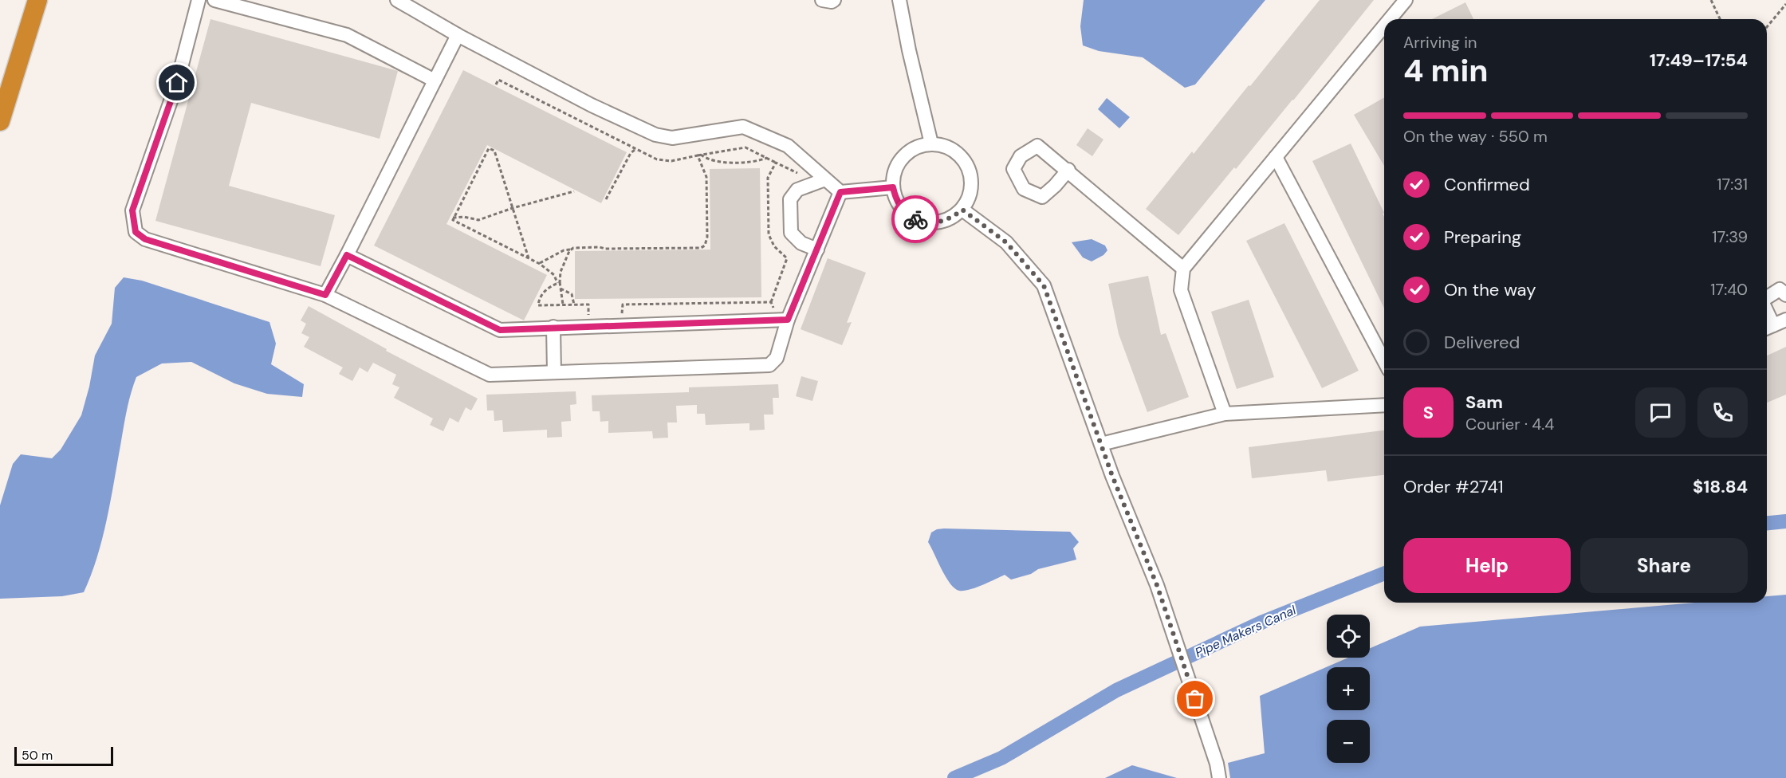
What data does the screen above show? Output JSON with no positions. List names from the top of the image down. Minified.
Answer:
{"water":["Pipe Makers Canal"],"scale_bar":"50 m","page":{"heading":["4 min","Arriving in","17:49–17:54"],"panel":["Sam","Courier · 4.4","Order #2741","$18.84"],"bar":"On the way · 550 m","list":[["Confirmed","17:31"],["Preparing","17:39"],["On the way","17:40"],"Delivered"],"round":"S","buttons":["Help","Share"],"map_buttons":["+","−"],"scale":"50 m"}}
